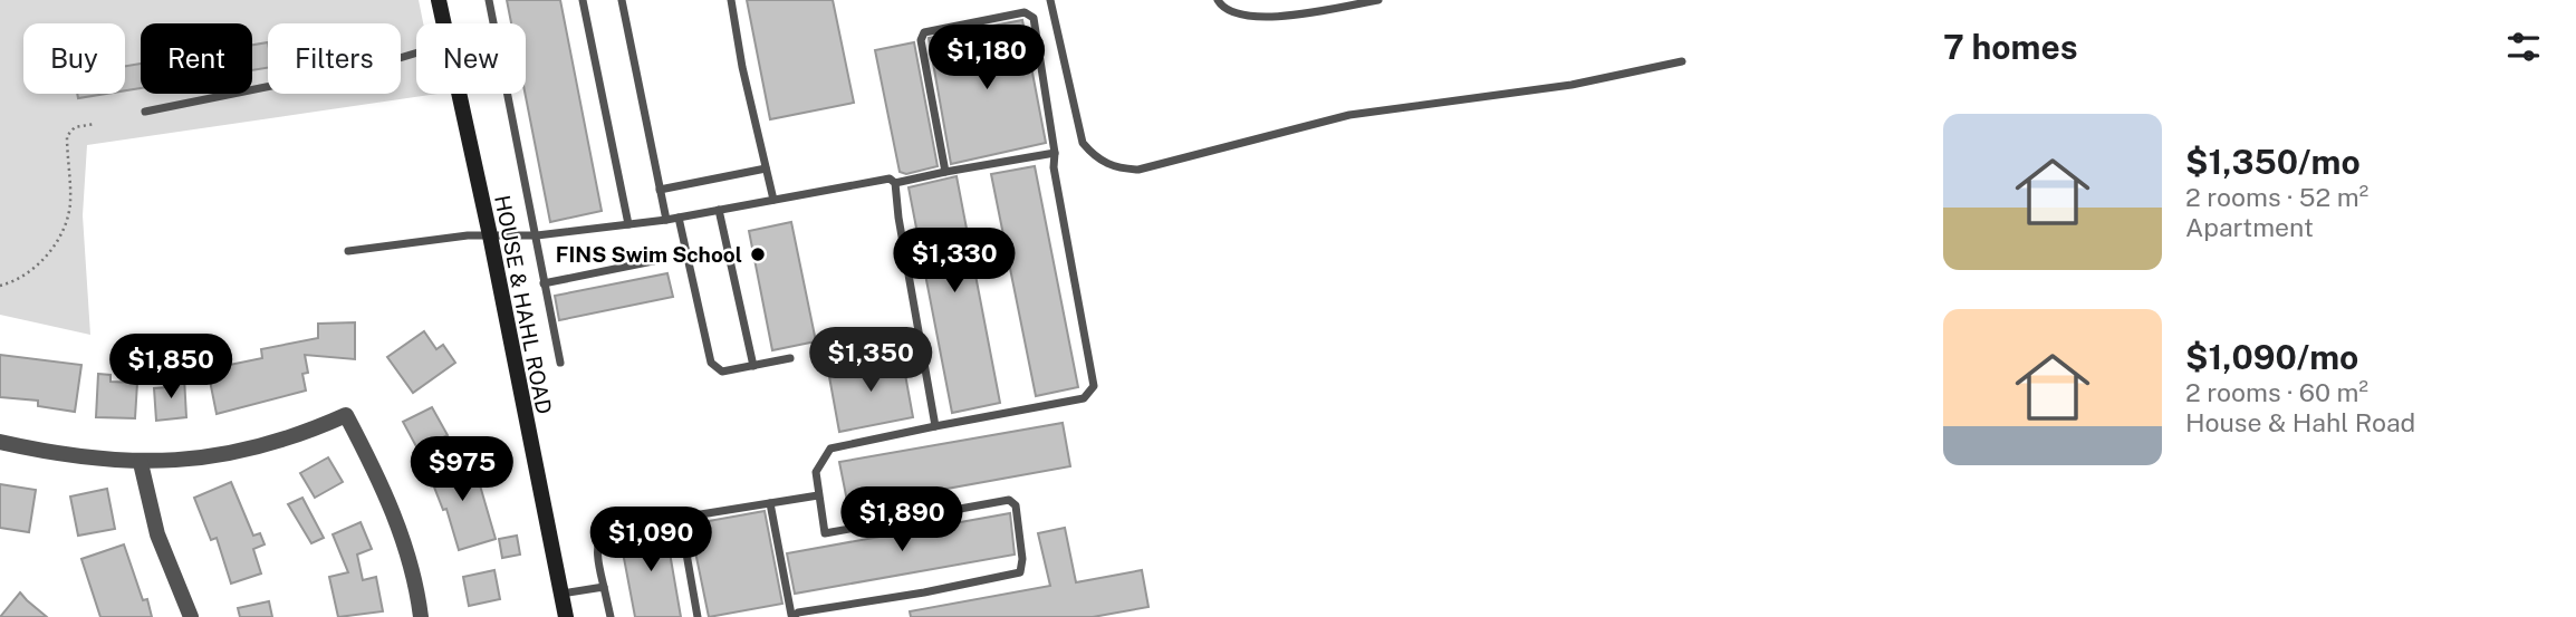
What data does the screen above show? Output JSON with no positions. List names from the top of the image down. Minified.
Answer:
{"streets":{"street":["HOUSE & HAHL ROAD"]},"places":["FINS Swim School"],"page":{"heading":"7 homes","chip":["Buy","Rent","Filters","New"],"price":["$1,180","$1,330","$1,350","$1,850","$975","$1,890","$1,090"],"list":[{"name":"$1,350/mo","note":"2 rooms · 52 m² · Apartment"},{"name":"$1,090/mo","note":"2 rooms · 60 m² · House & Hahl Road"}]}}
